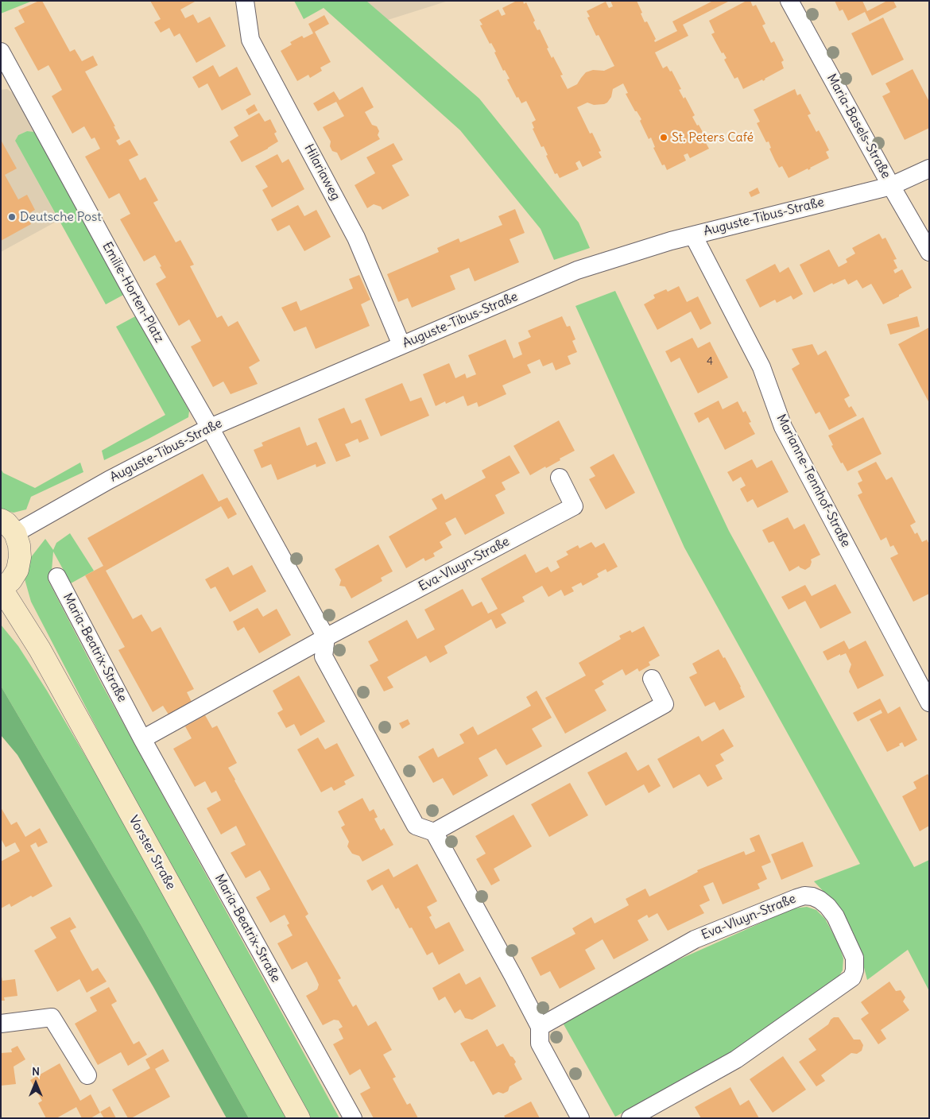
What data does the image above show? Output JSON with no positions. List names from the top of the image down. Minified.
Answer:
{"streets":{"main road":["Vorster Straße"],"street":["Maria-Basels-Straße","Hilariaweg","Auguste-Tibus-Straße","Emilie-Horten-Platz","Marianne-Tennhof-Straße","Eva-Vluyn-Straße","Maria-Beatrix-Straße"]},"crossings":[["Maria-Basels-Straße","Auguste-Tibus-Straße"],["Hilariaweg","Auguste-Tibus-Straße"],["Auguste-Tibus-Straße","Emilie-Horten-Platz"],["Auguste-Tibus-Straße","Marianne-Tennhof-Straße"],["Auguste-Tibus-Straße","Vorster Straße"]],"places":["St. Peters Café","Deutsche Post"],"house_numbers":["4"],"north":"top"}
